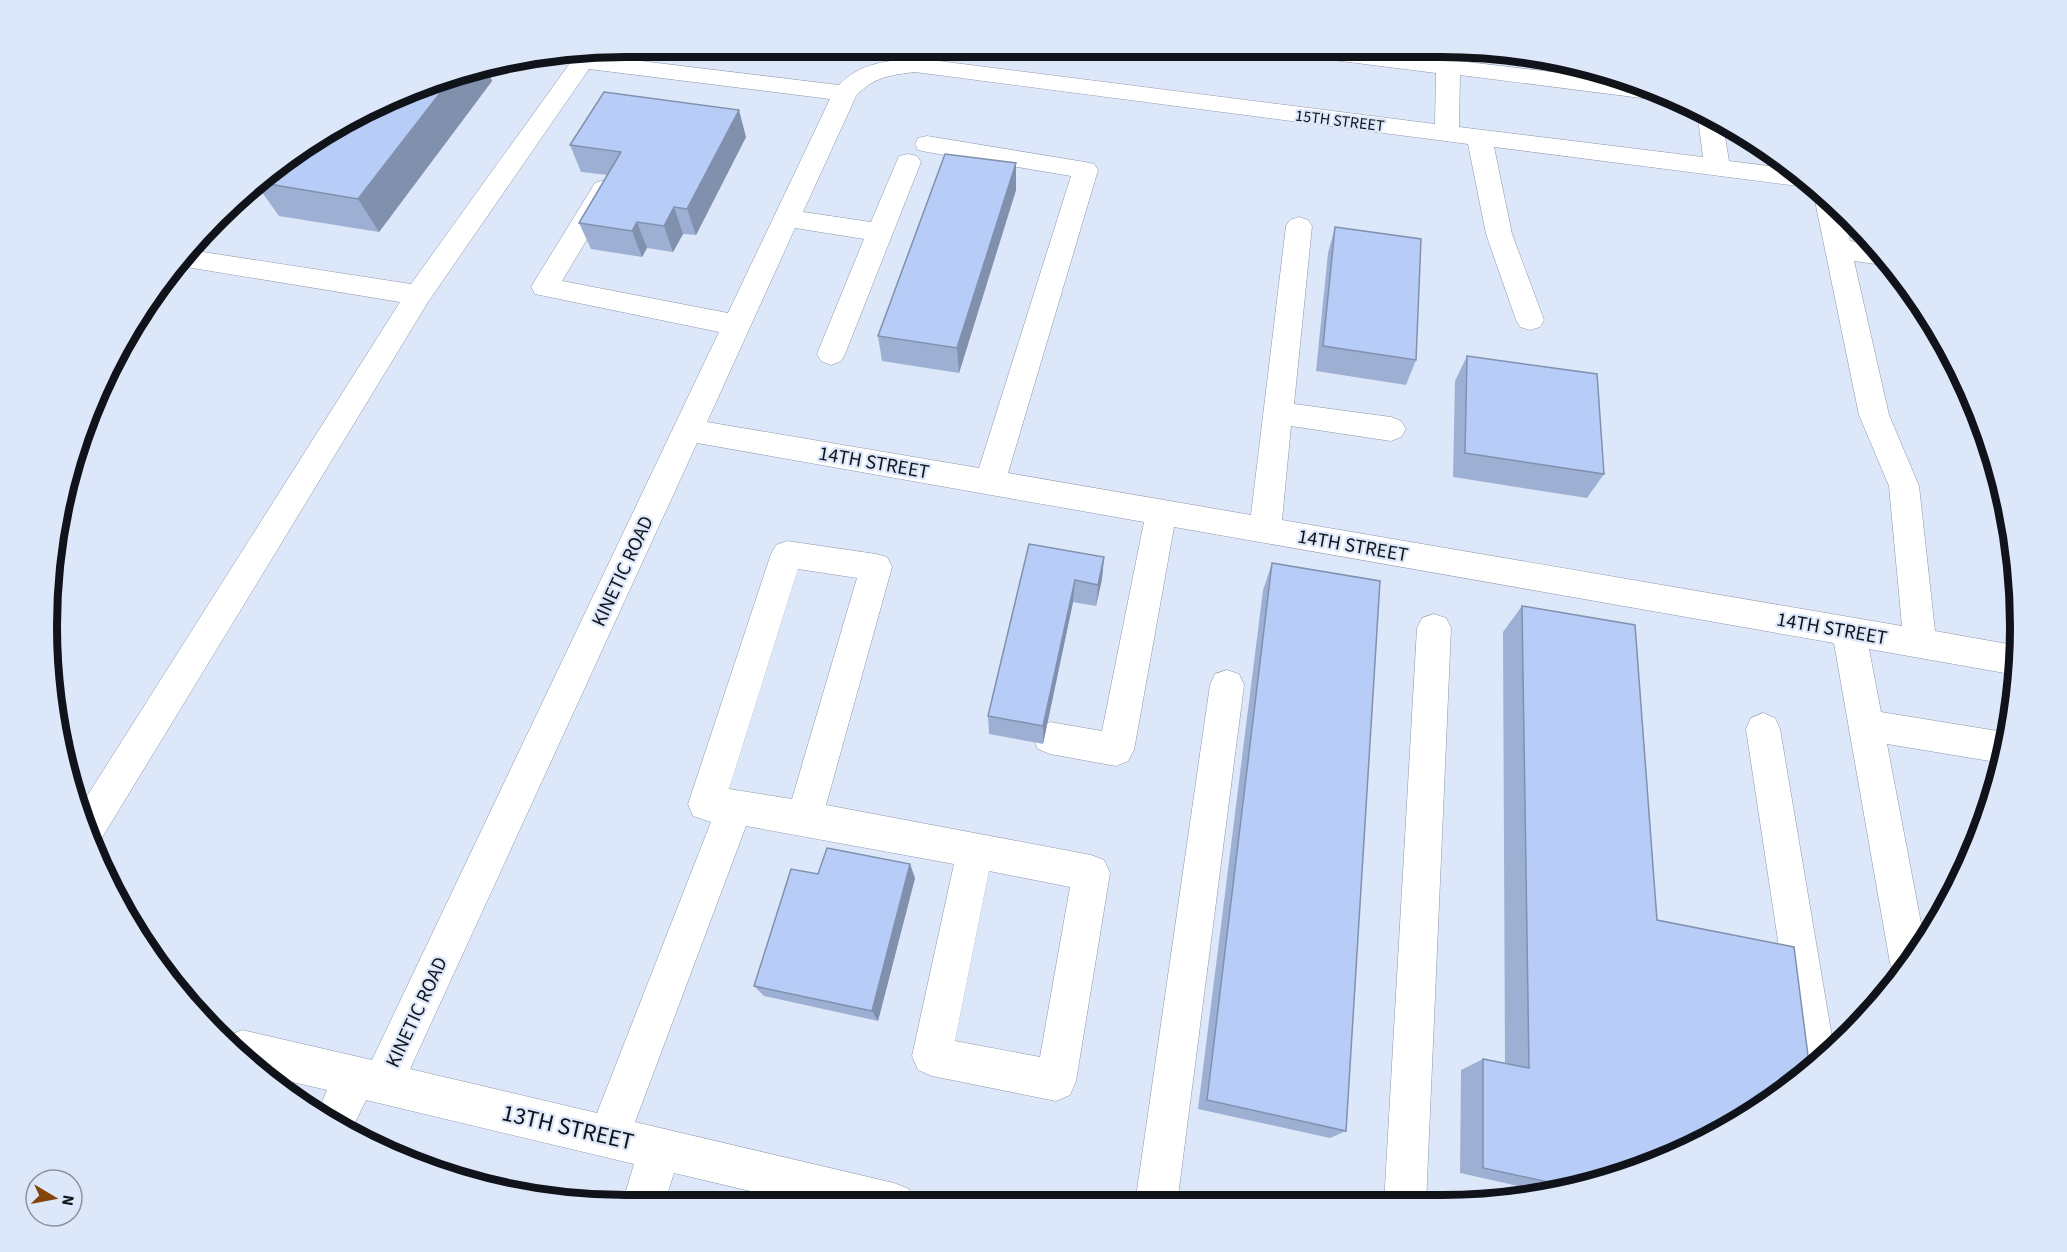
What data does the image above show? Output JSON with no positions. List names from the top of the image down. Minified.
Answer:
{"streets":{"street":["15TH STREET","14TH STREET","KINETIC ROAD","13TH STREET"]},"crossings":[["15TH STREET","KINETIC ROAD"],["14TH STREET","KINETIC ROAD"],["KINETIC ROAD","13TH STREET"]],"north":"right"}
